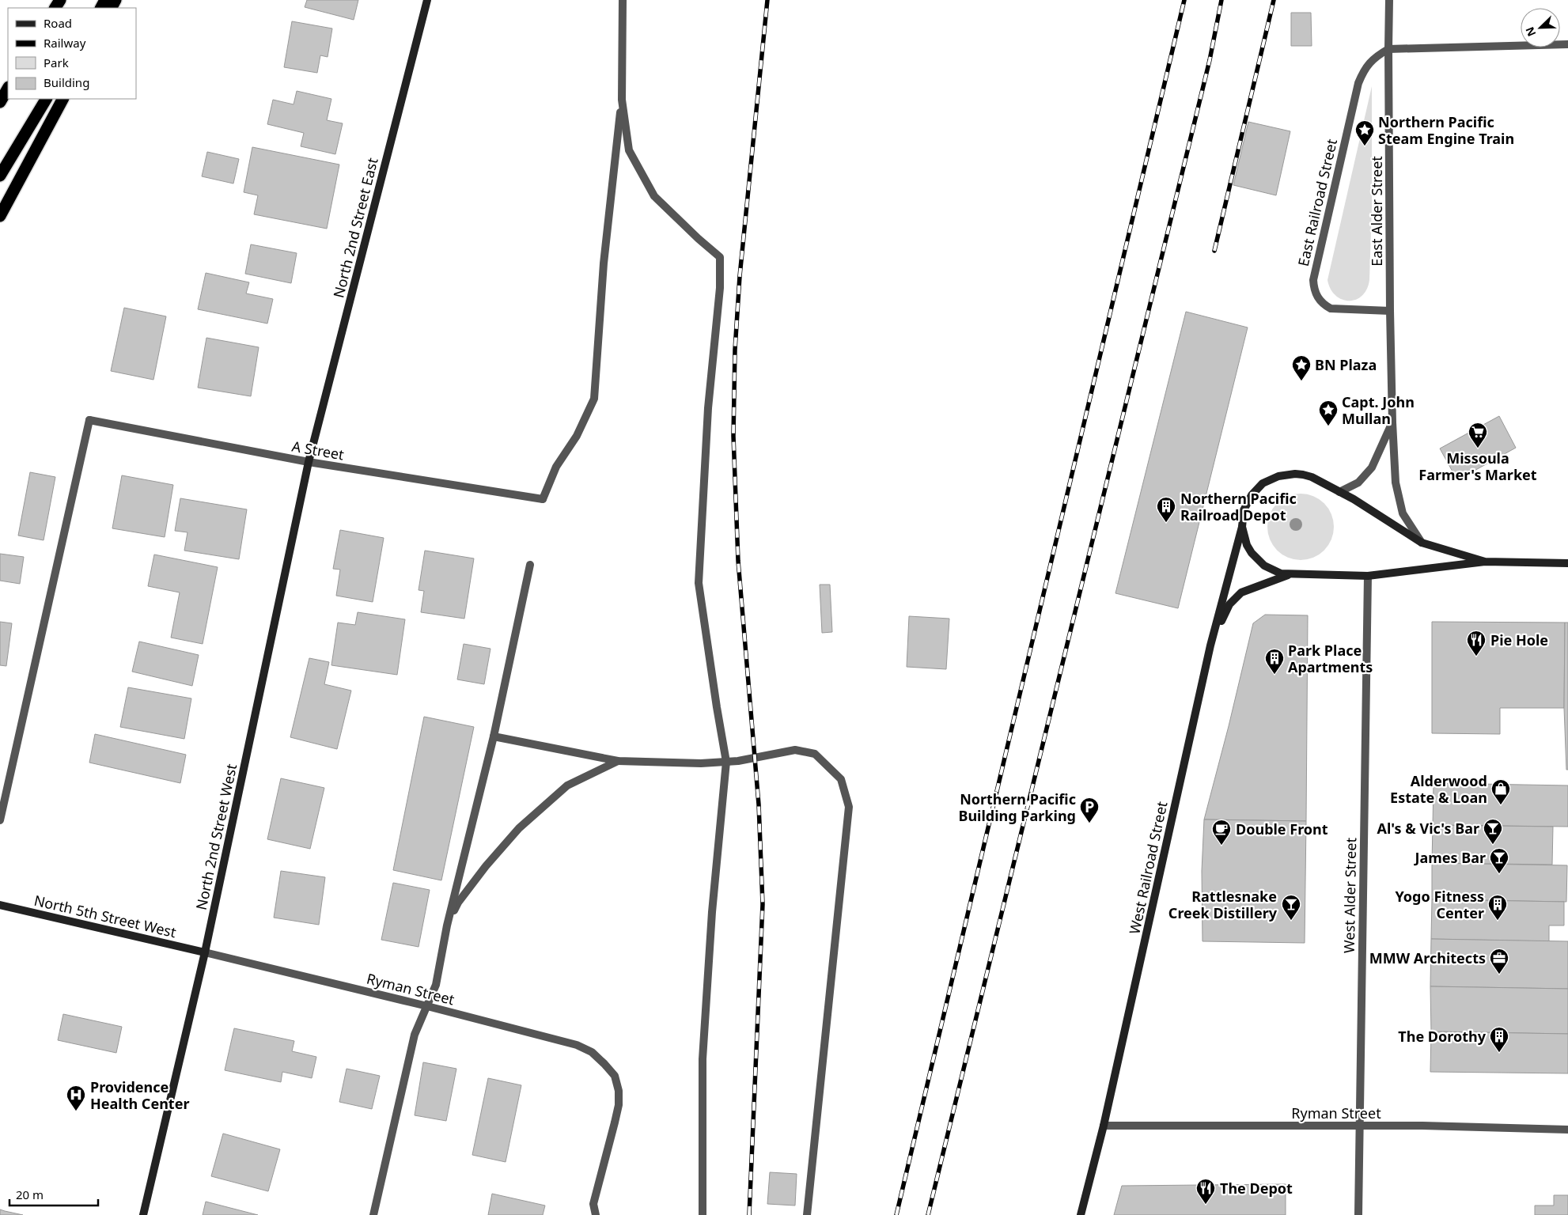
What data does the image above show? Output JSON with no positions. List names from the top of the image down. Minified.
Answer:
{"streets":{"street":["East Railroad Street","East Alder Street","North 2nd Street East","A Street","North 2nd Street West","West Railroad Street","West Alder Street","North 5th Street West","Ryman Street"]},"crossings":[["East Railroad Street","East Alder Street"],["East Alder Street","West Railroad Street"],["North 2nd Street East","A Street"],["North 2nd Street East","North 2nd Street West"],["A Street","North 2nd Street West"],["North 2nd Street West","North 5th Street West"],["North 2nd Street West","Ryman Street"],["West Railroad Street","Ryman Street"],["West Alder Street","Ryman Street"],["North 5th Street West","Ryman Street"]],"places":{"place":["Northern Pacific Steam Engine Train","BN Plaza","Capt. John Mullan"],"supermarket":["Missoula Farmer's Market"],"building":["Northern Pacific Railroad Depot","Park Place Apartments","Yogo Fitness Center","The Dorothy"],"restaurant":["Pie Hole","The Depot"],"shop":["Alderwood Estate & Loan"],"parking":["Northern Pacific Building Parking"],"bar":["Al's & Vic's Bar","James Bar","Rattlesnake Creek Distillery"],"cafe":["Double Front"],"office":["MMW Architects"],"hospital":["Providence Health Center"]},"legend":["Road","Railway","Park","Building"],"scale_bar":"20 m","north":"bottom left"}
